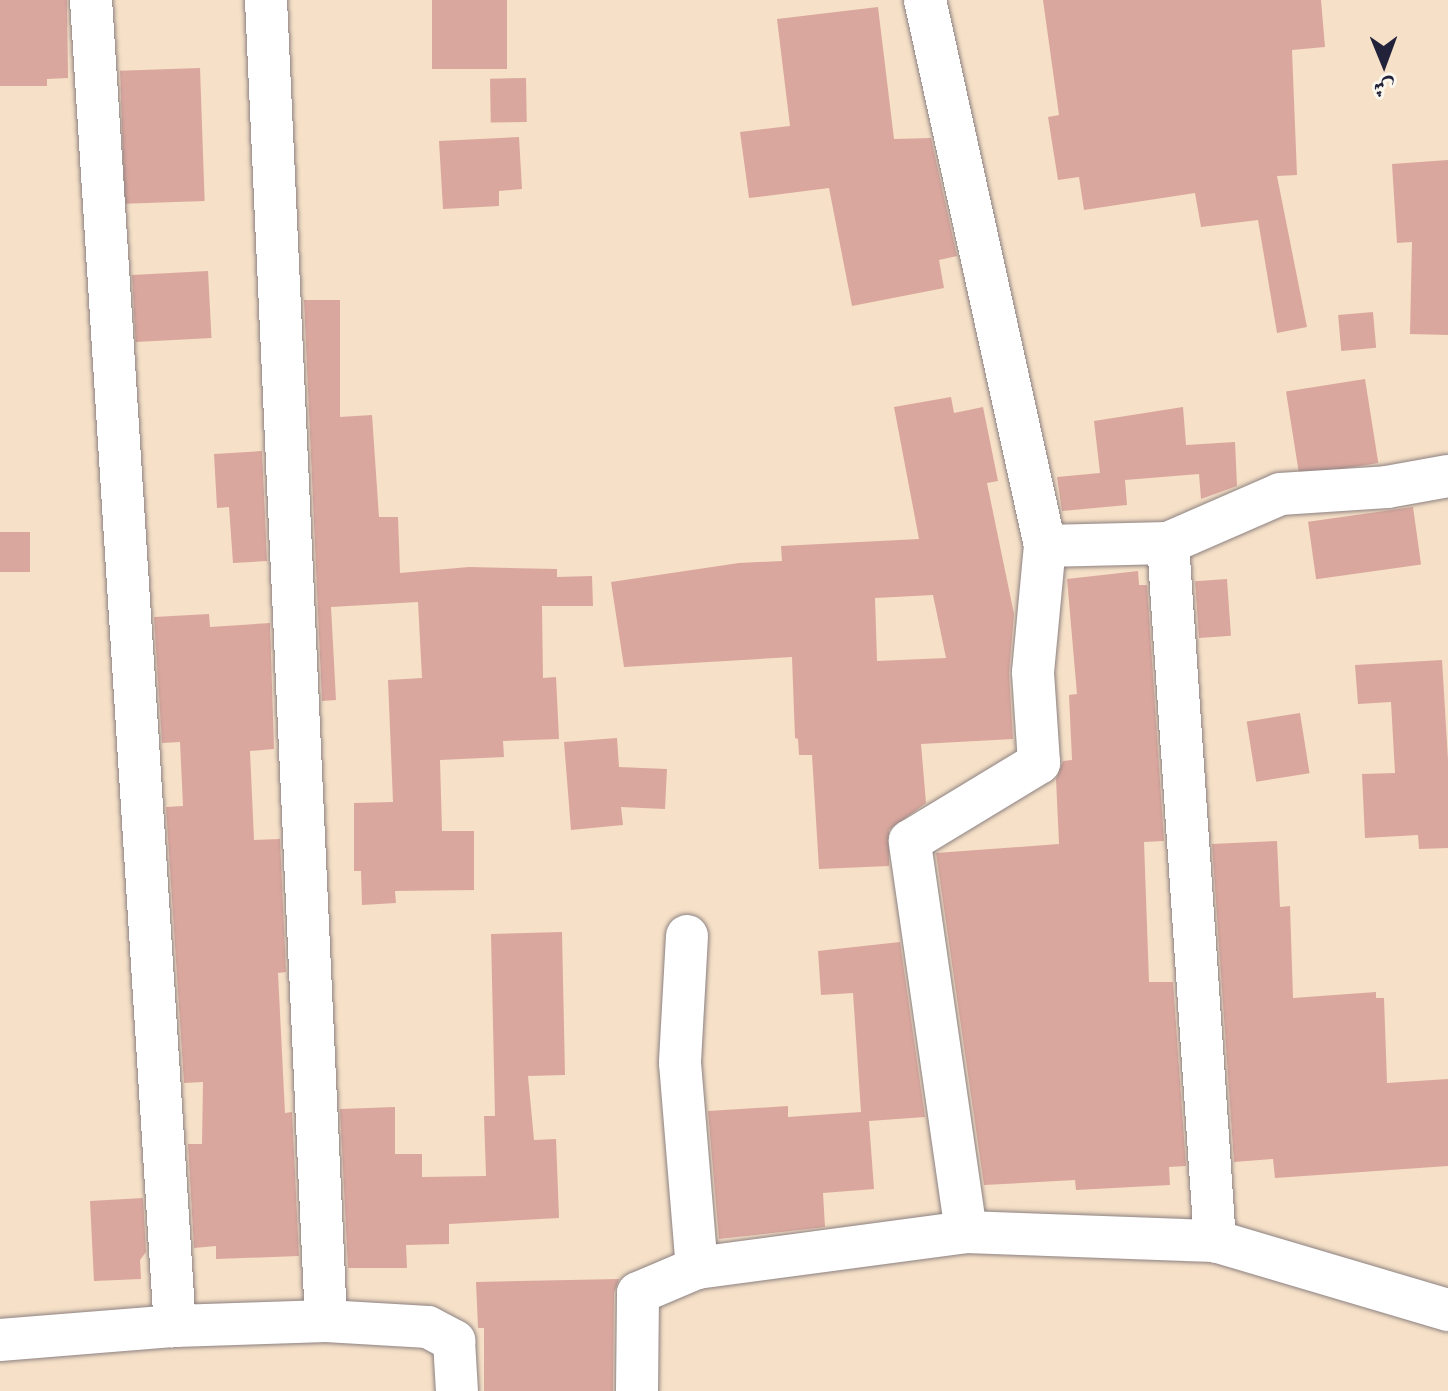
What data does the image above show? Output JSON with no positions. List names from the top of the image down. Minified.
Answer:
{"north":"bottom"}
